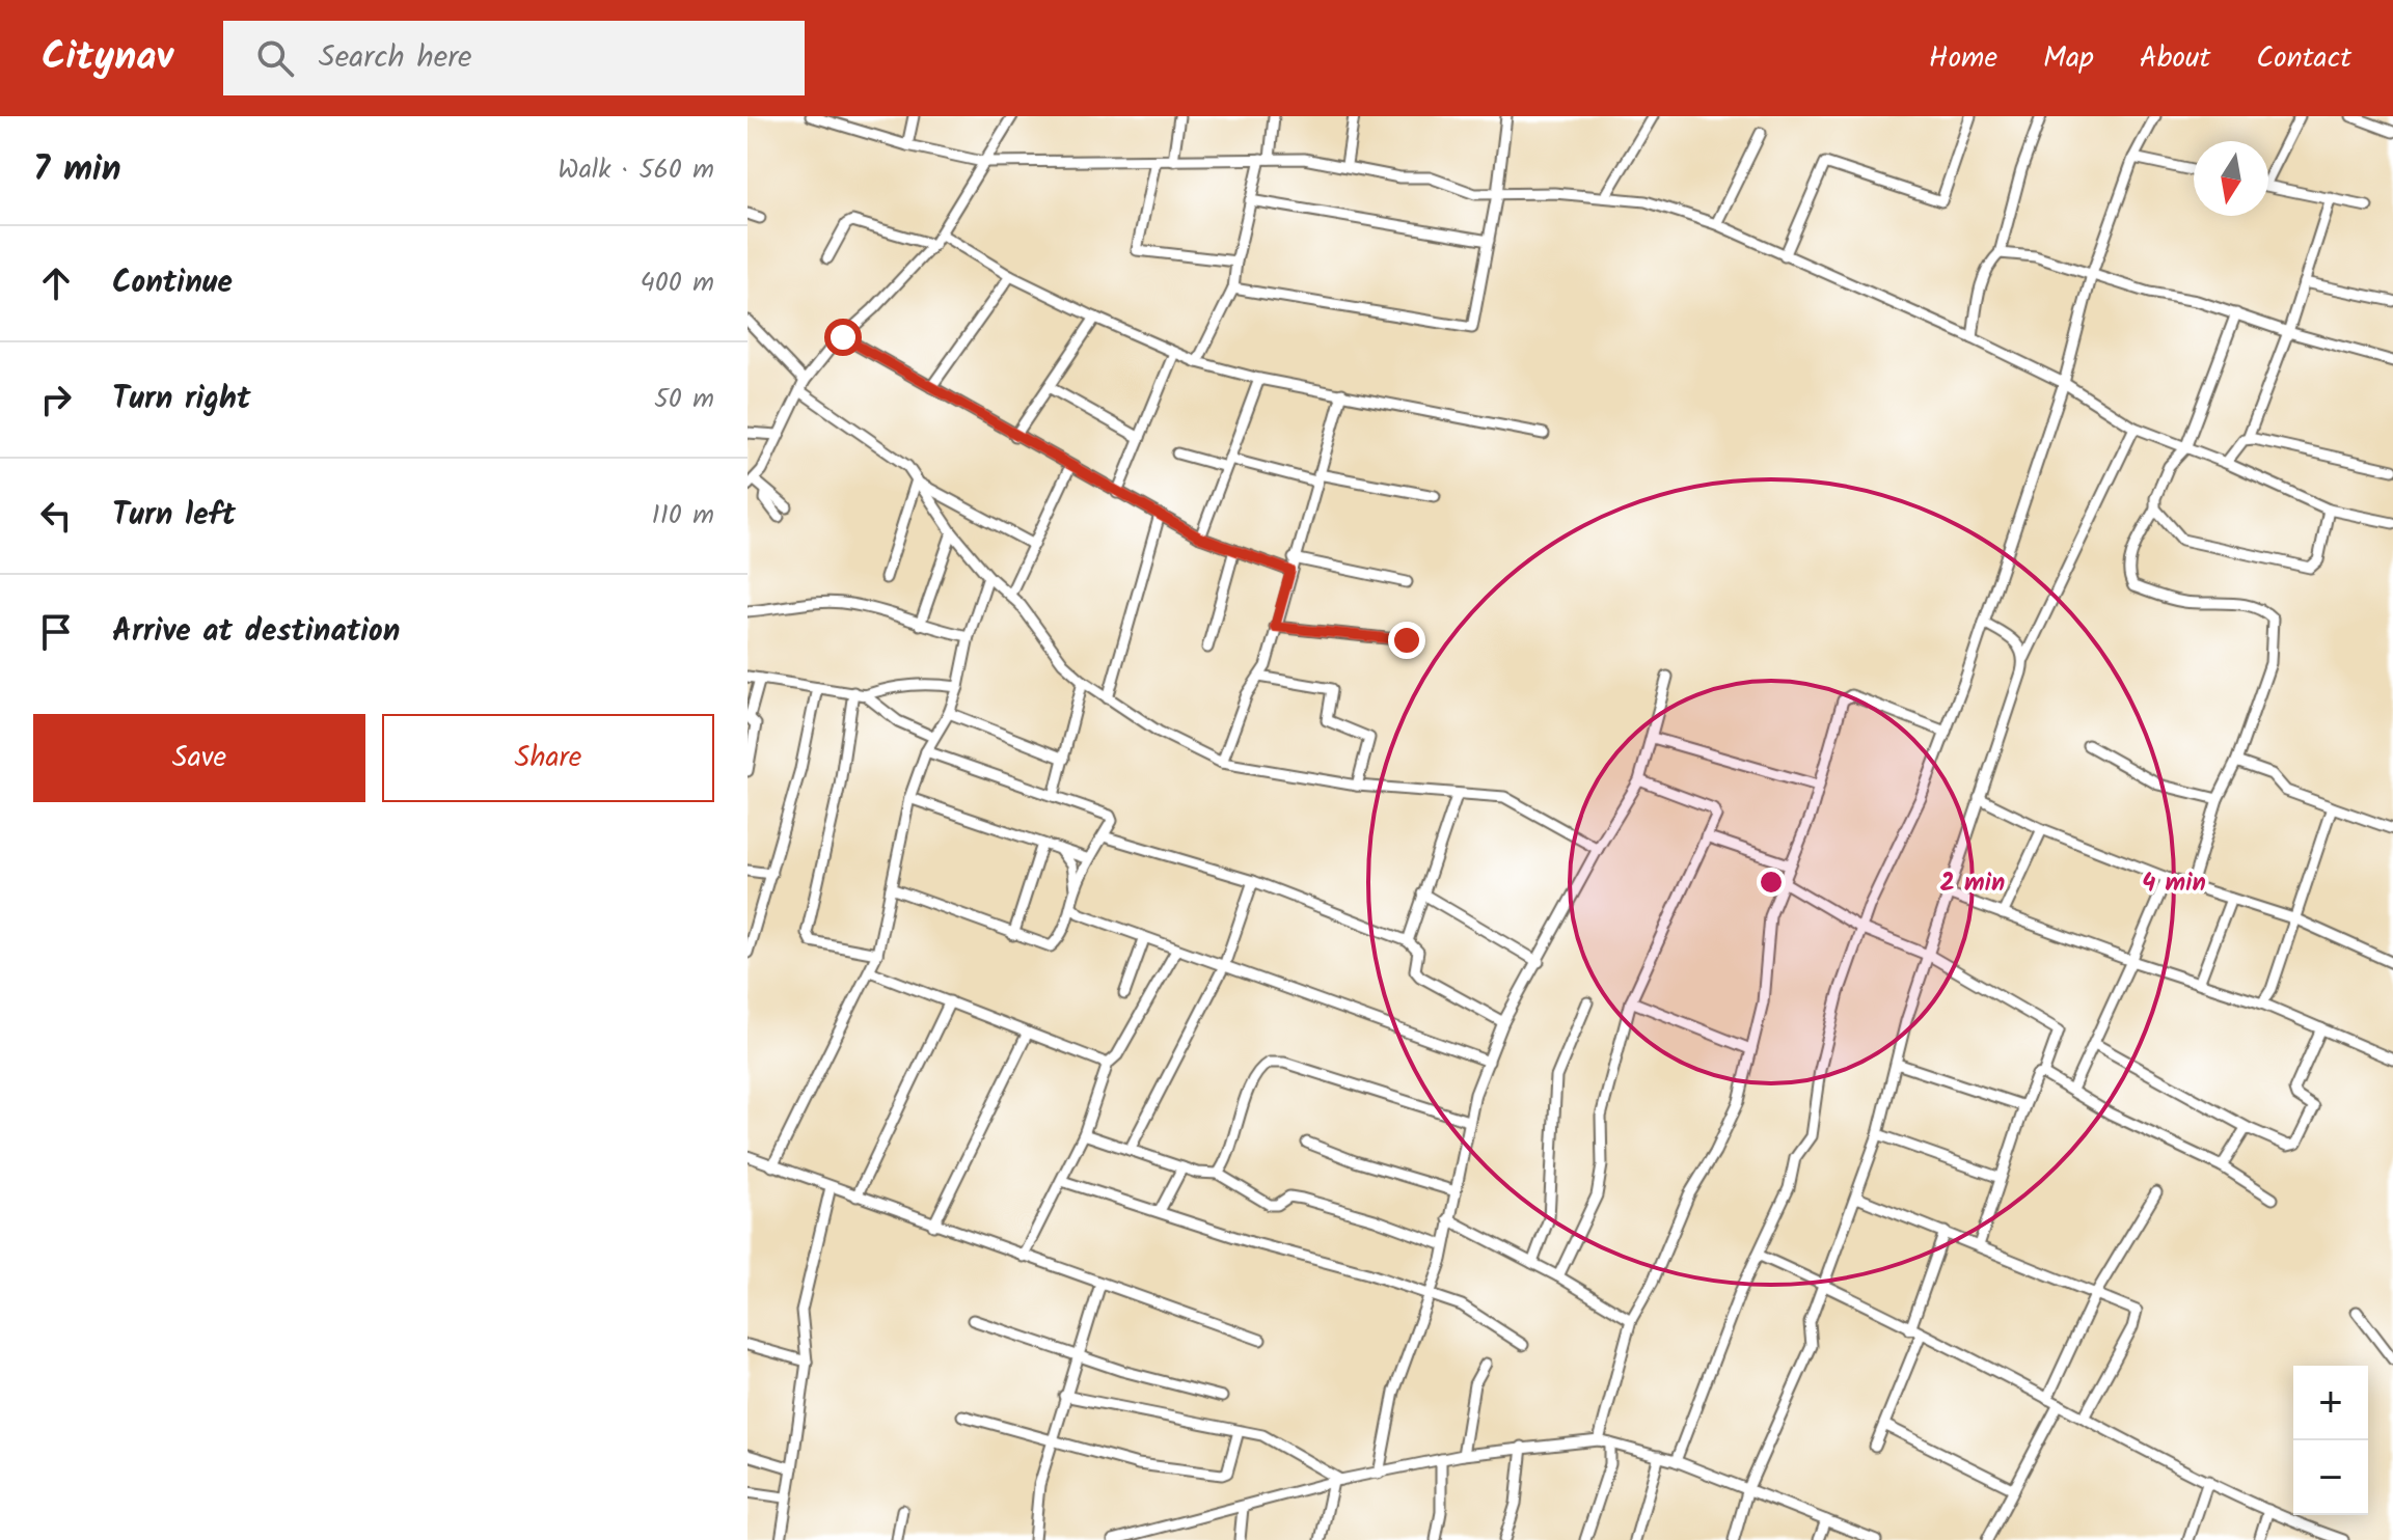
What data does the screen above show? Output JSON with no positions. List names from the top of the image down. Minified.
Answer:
{"north":"bottom","page":{"header":"Citynav","search":"Search here","nav":["Home","Map","About","Contact"],"heading":["7 min","Walk · 560 m"],"list":[["Continue","400 m"],["Turn right","50 m"],["Turn left","110 m"],"Arrive at destination"],"buttons":["Save","Share"],"map_buttons":["+","−"]},"rings":["2 min","4 min"]}
